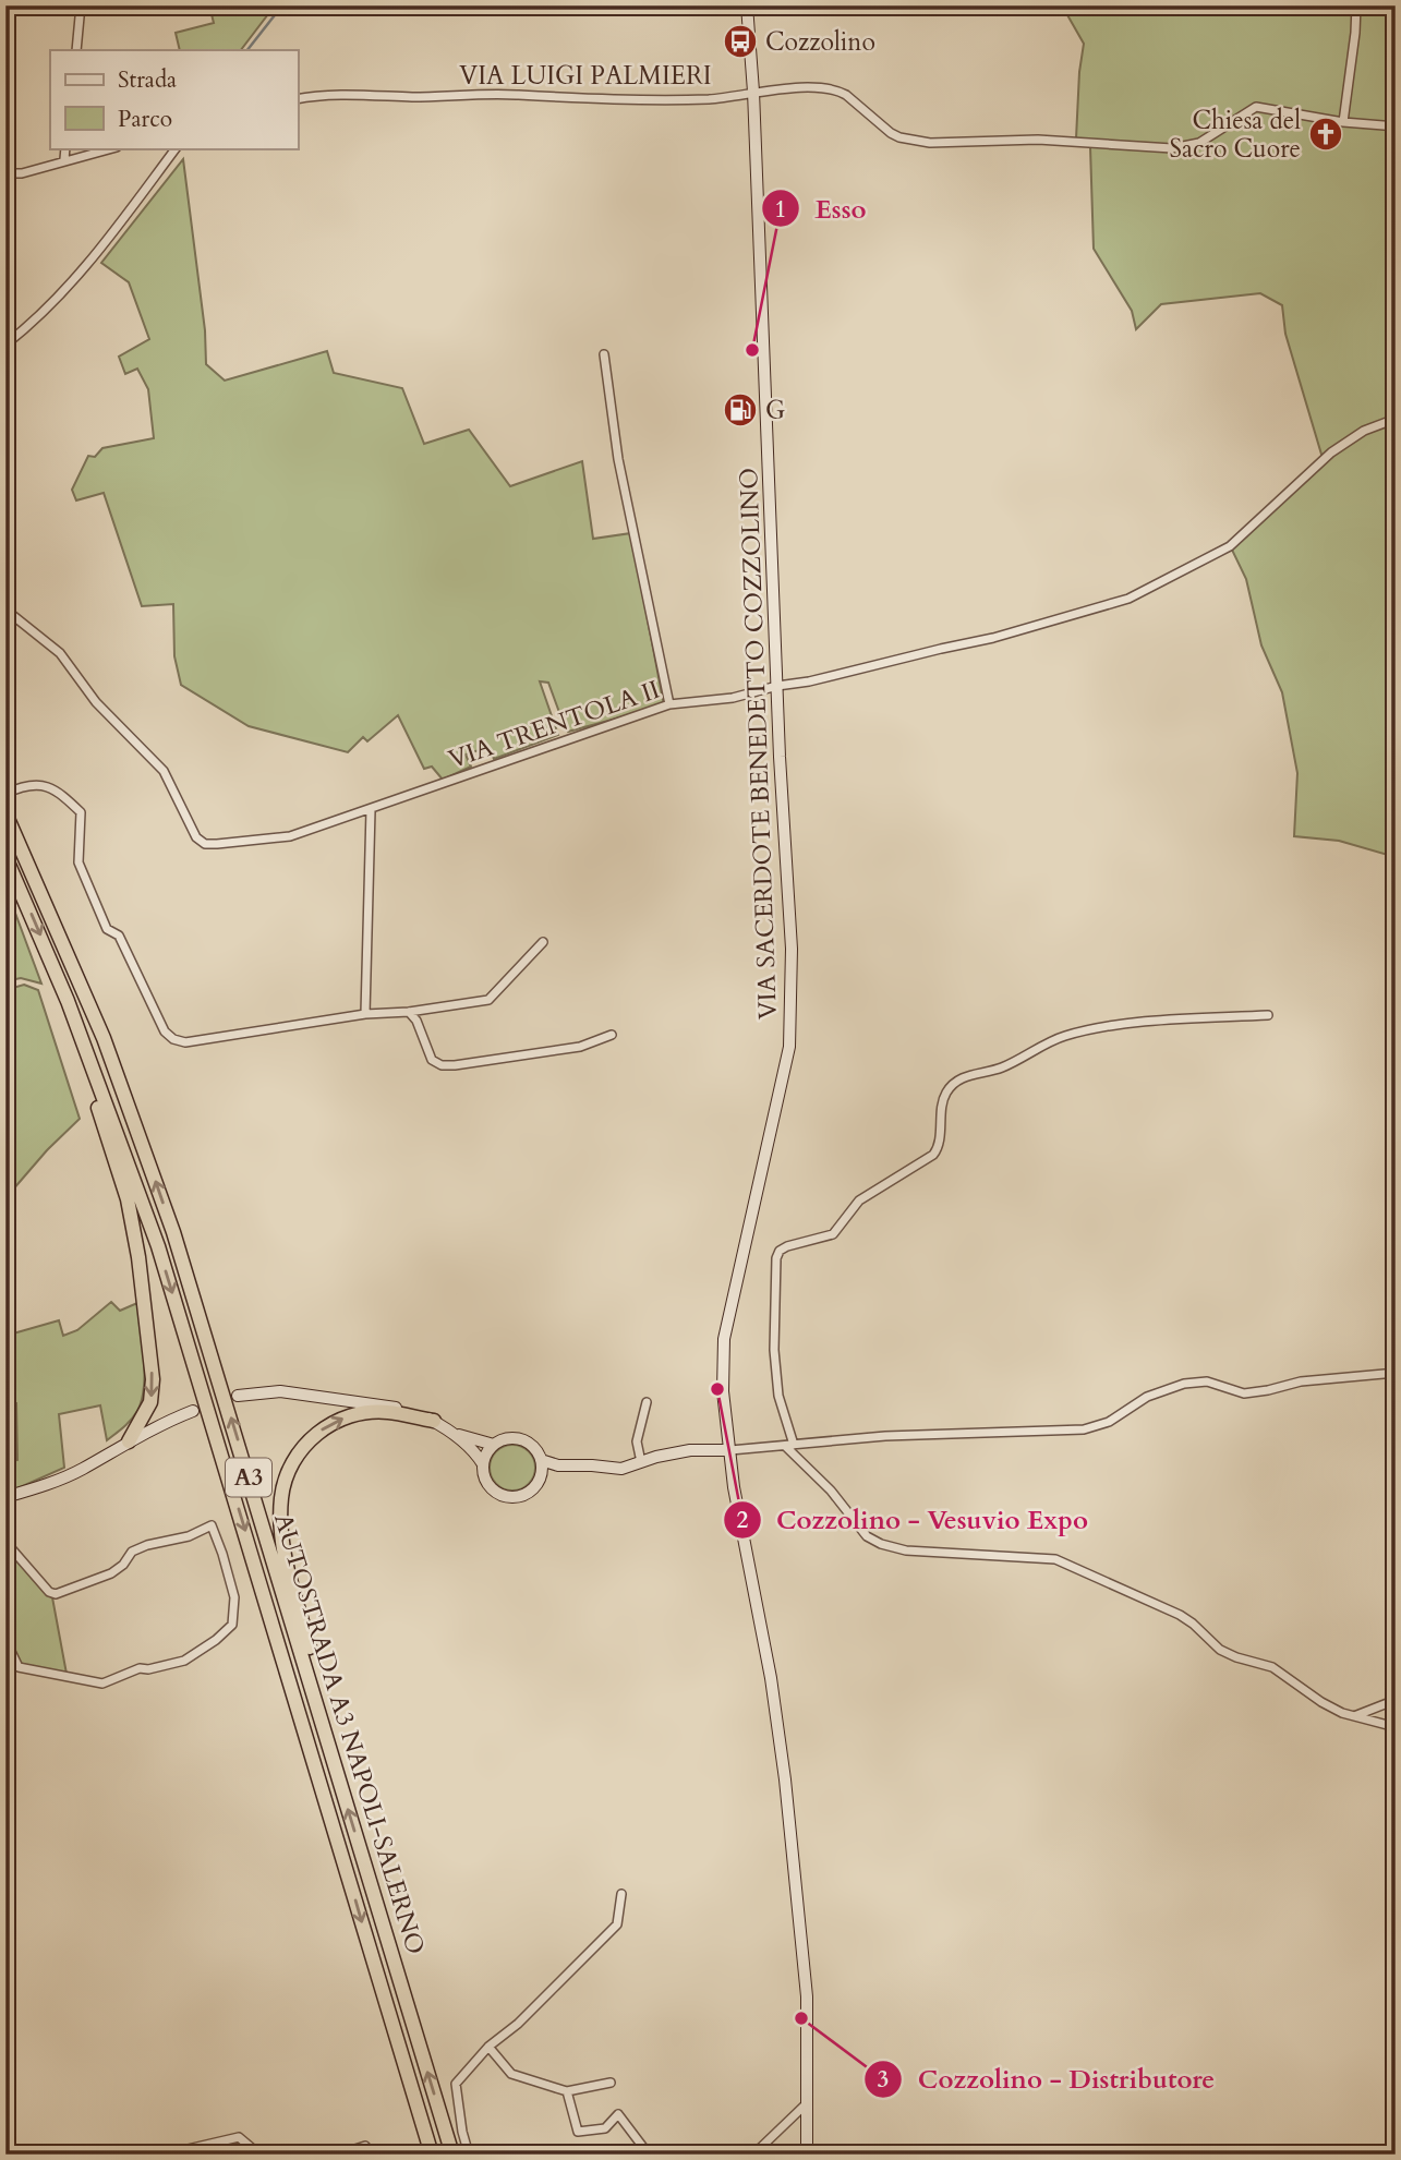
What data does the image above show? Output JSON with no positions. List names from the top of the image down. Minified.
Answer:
{"streets":{"highway":["A3","AUTOSTRADA A3 NAPOLI-SALERNO"],"main road":["VIA SACERDOTE BENEDETTO COZZOLINO"],"street":["VIA LUIGI PALMIERI","VIA TRENTOLA II"]},"crossings":[["VIA LUIGI PALMIERI","VIA SACERDOTE BENEDETTO COZZOLINO"],["VIA TRENTOLA II","VIA SACERDOTE BENEDETTO COZZOLINO"]],"places":{"bus stop":["Cozzolino"],"church":["Chiesa del Sacro Cuore"],"other":["Esso","Cozzolino - Vesuvio Expo","Cozzolino - Distributore"],"fuel station":["G"]},"legend":["Strada","Parco"]}
